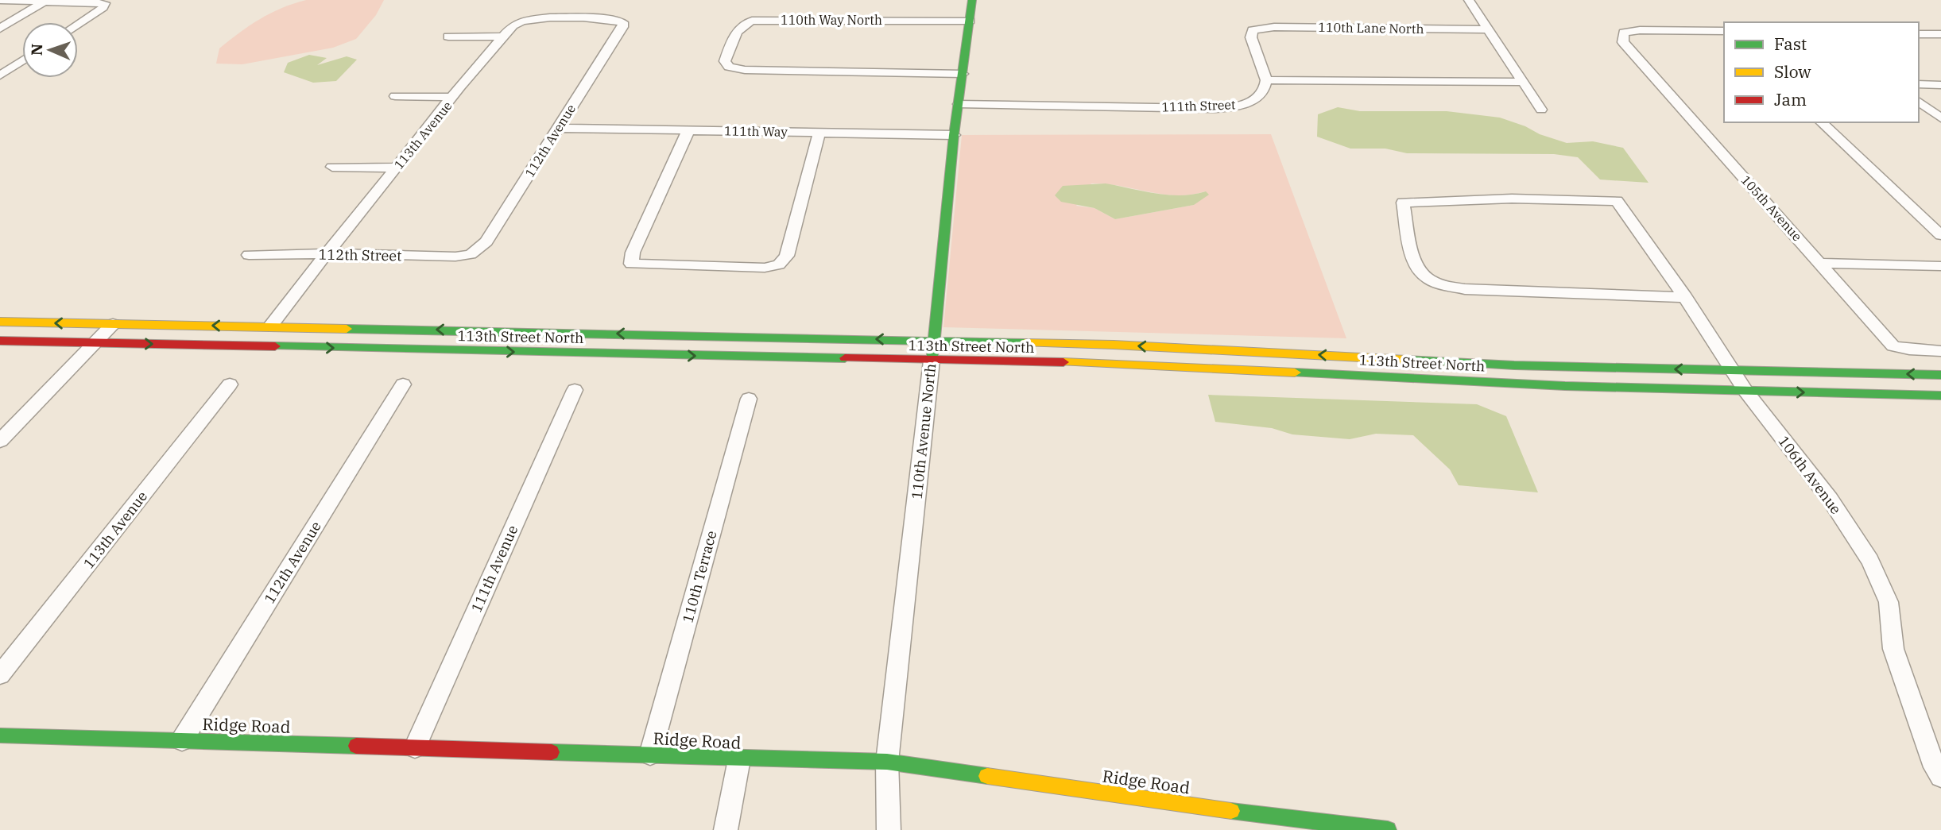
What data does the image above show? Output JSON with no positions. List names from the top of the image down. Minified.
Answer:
{"streets":{"main road":["113th Street North","110th Avenue North","Ridge Road"],"street":["110th Way North","110th Lane North","111th Street","111th Way","113th Avenue","112th Avenue","105th Avenue","112th Street","106th Avenue","111th Avenue","110th Terrace"]},"crossings":[["110th Way North","110th Avenue North"],["110th Lane North","111th Street"],["111th Street","110th Avenue North"],["111th Way","112th Avenue"],["111th Way","110th Avenue North"],["113th Avenue","112th Avenue"],["113th Avenue","112th Street"],["113th Avenue","113th Street North"],["112th Avenue","112th Street"],["112th Avenue","Ridge Road"],["113th Street North","110th Avenue North"],["113th Street North","106th Avenue"],["110th Avenue North","Ridge Road"],["111th Avenue","Ridge Road"],["110th Terrace","Ridge Road"]],"legend":["Fast","Slow","Jam"],"north":"left"}
